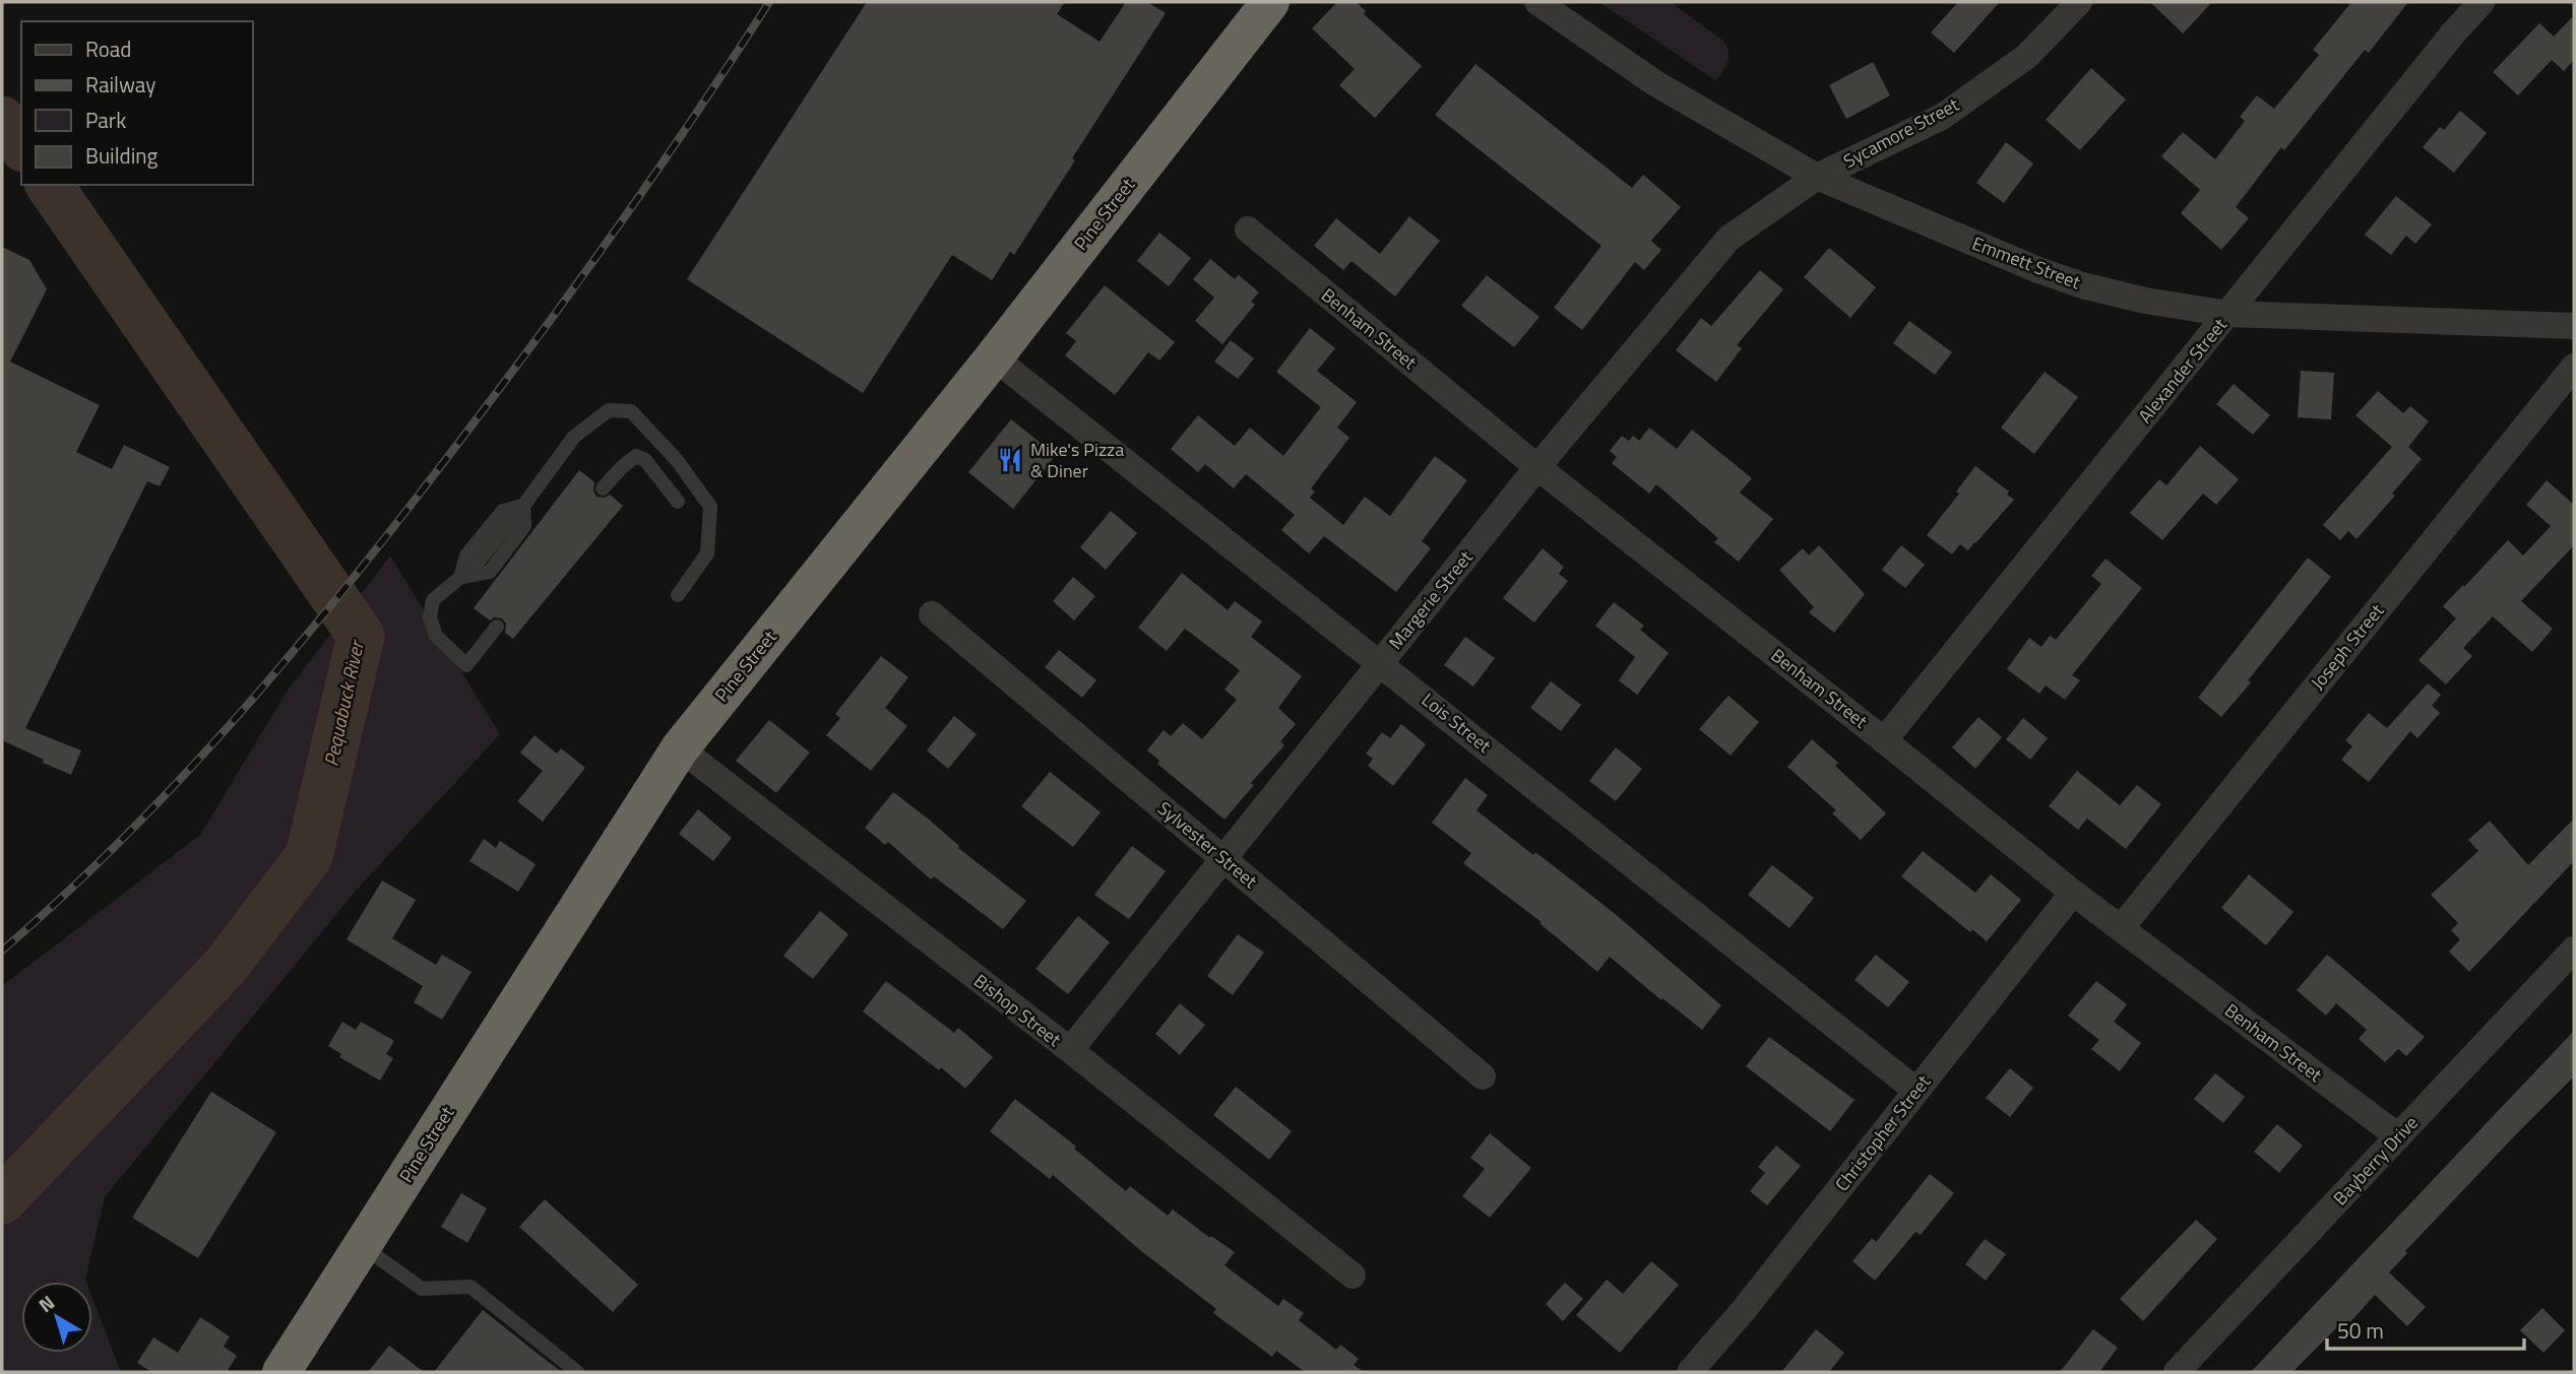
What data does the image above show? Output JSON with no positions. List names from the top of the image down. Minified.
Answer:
{"streets":{"highway":["Pine Street"],"street":["Sycamore Street","Emmett Street","Benham Street","Alexander Street","Margerie Street","Joseph Street","Lois Street","Sylvester Street","Bishop Street","Christopher Street","Bayberry Drive"]},"crossings":[["Sycamore Street","Emmett Street"],["Sycamore Street","Margerie Street"],["Pine Street","Lois Street"],["Pine Street","Bishop Street"],["Emmett Street","Alexander Street"],["Emmett Street","Margerie Street"],["Benham Street","Alexander Street"],["Benham Street","Margerie Street"],["Benham Street","Joseph Street"],["Benham Street","Christopher Street"],["Benham Street","Bayberry Drive"],["Margerie Street","Lois Street"],["Margerie Street","Sylvester Street"],["Margerie Street","Bishop Street"],["Lois Street","Christopher Street"]],"water":["Pequabuck River"],"places":{"restaurant":["Mike's Pizza & Diner"]},"legend":["Road","Railway","Park","Building"],"scale_bar":"50 m","north":"top left"}
